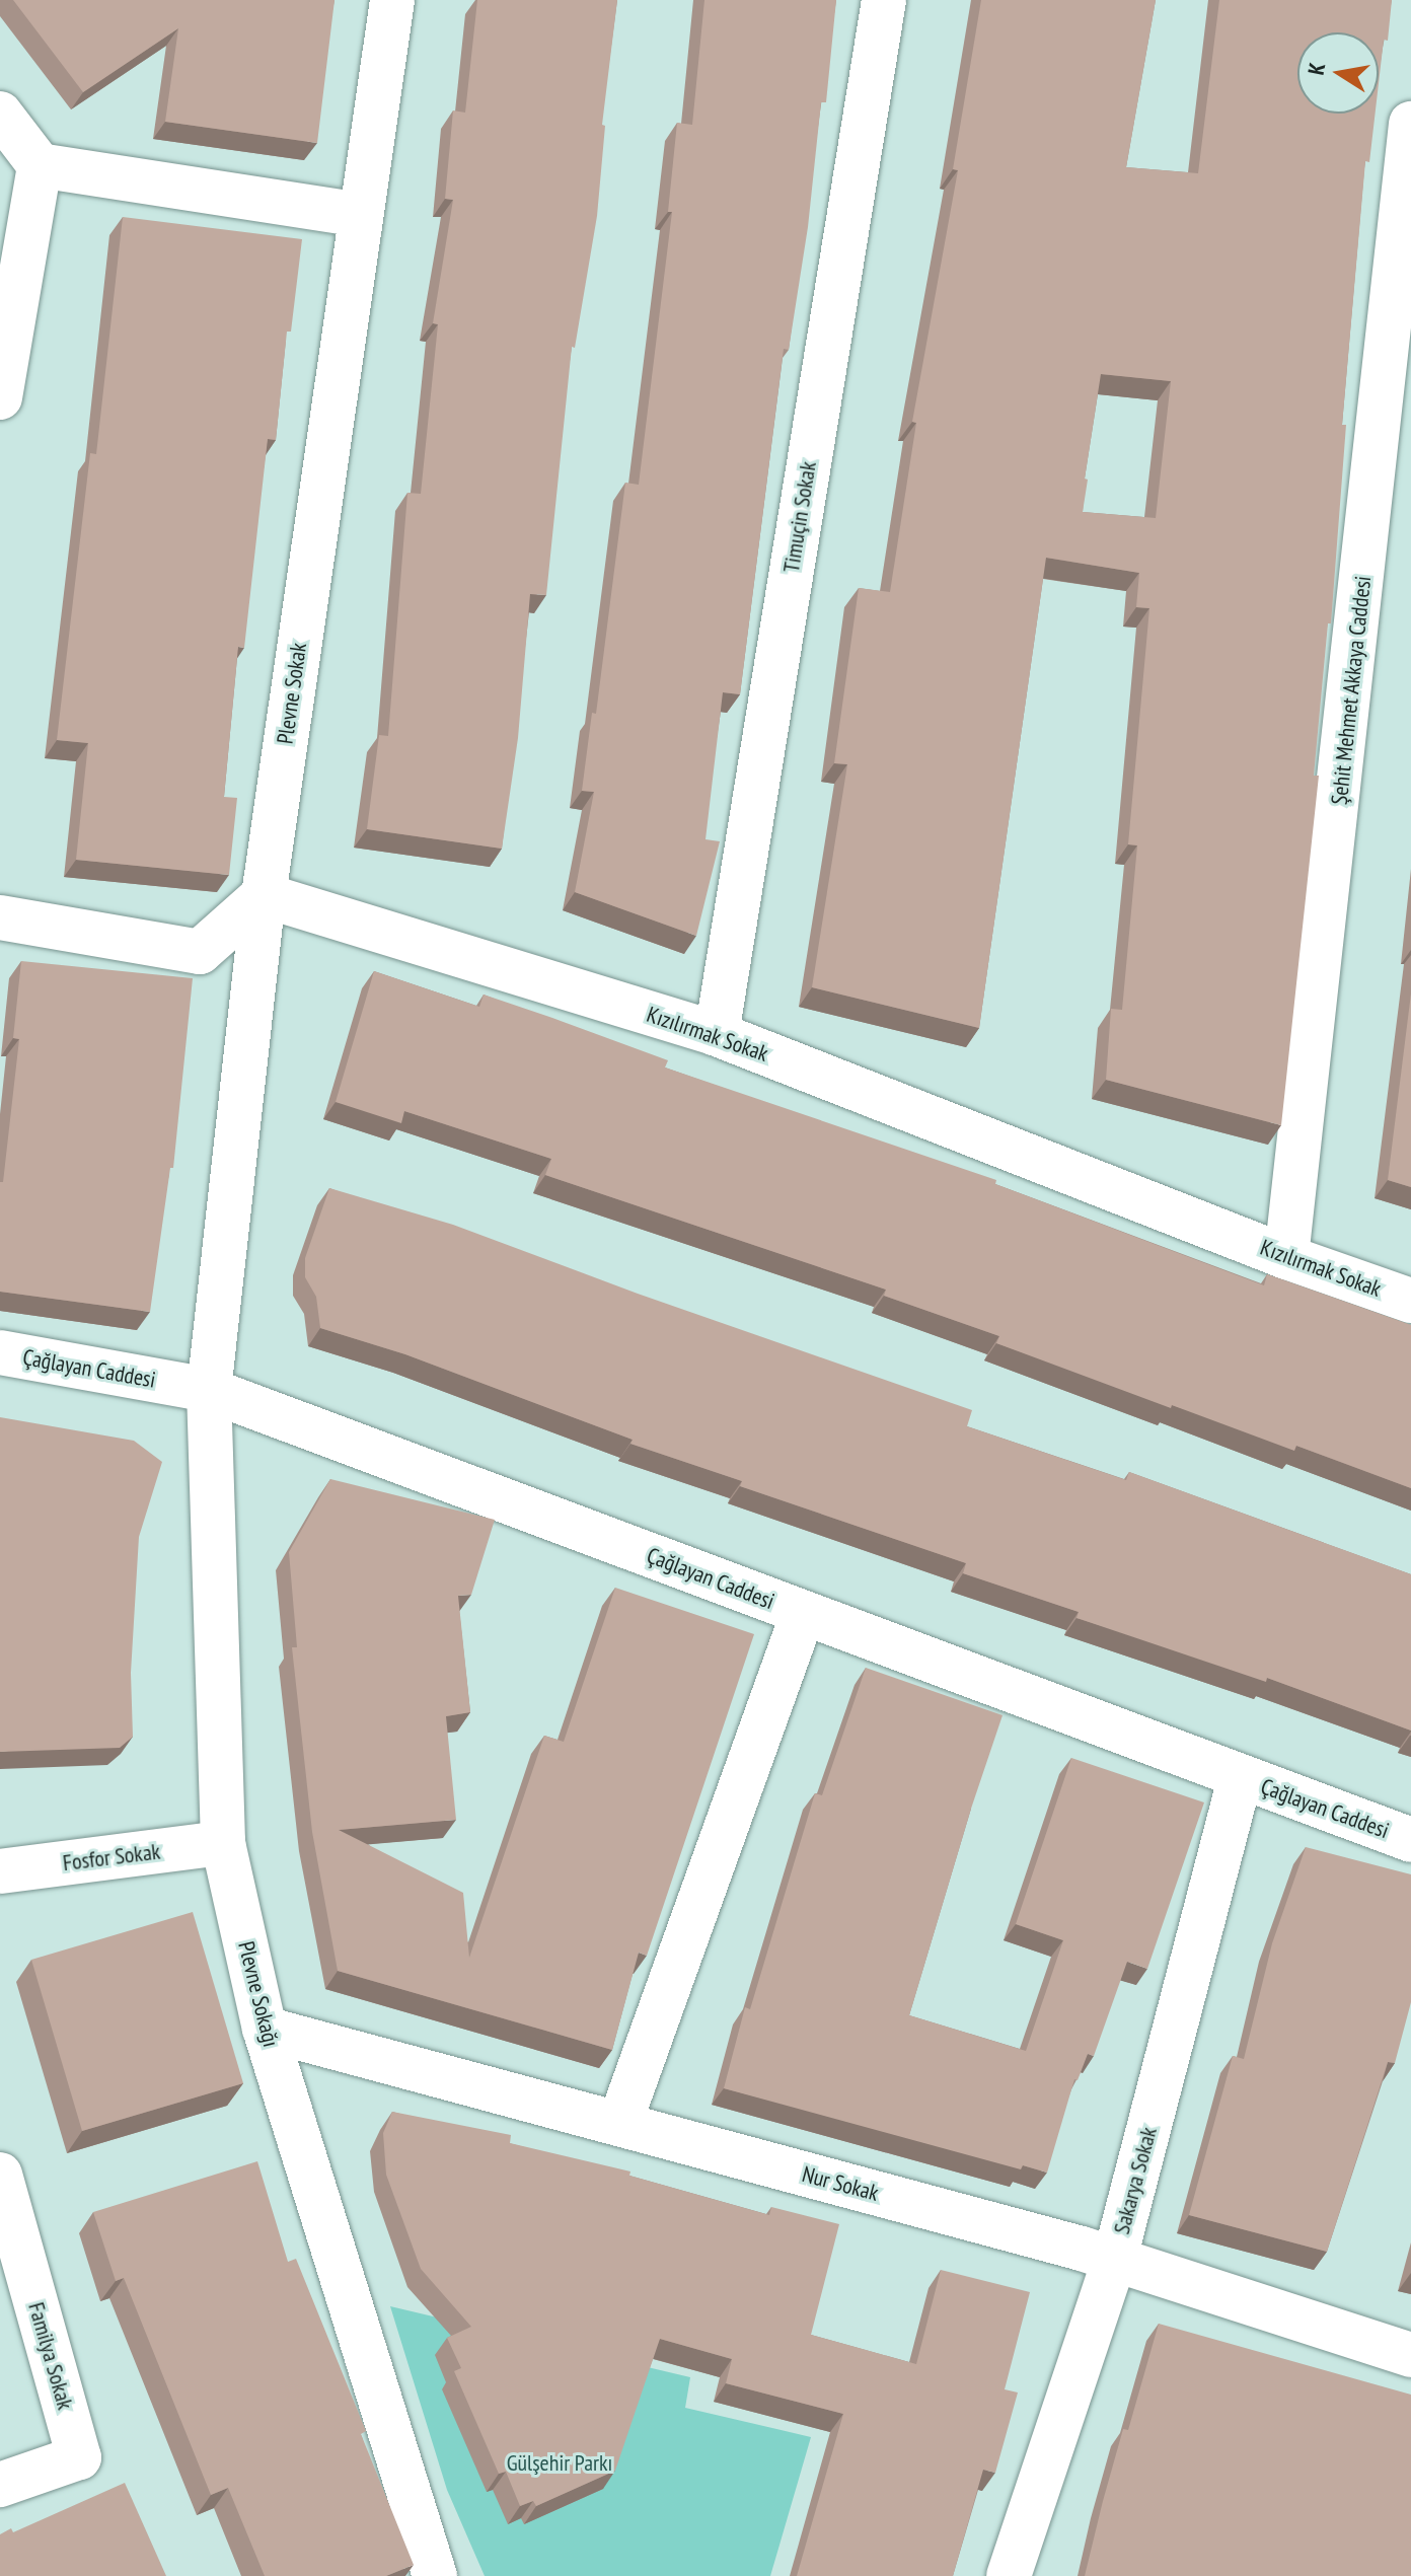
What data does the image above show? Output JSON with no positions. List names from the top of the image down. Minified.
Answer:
{"streets":{"street":["Timuçin Sokak","Şehit Mehmet Akkaya Caddesi","Plevne Sokak","Kızılırmak Sokak","Çağlayan Caddesi","Fosfor Sokak","Plevne Sokağı","Sakarya Sokak","Nur Sokak","Familya Sokak"]},"crossings":[["Timuçin Sokak","Kızılırmak Sokak"],["Şehit Mehmet Akkaya Caddesi","Kızılırmak Sokak"],["Plevne Sokak","Kızılırmak Sokak"],["Plevne Sokak","Çağlayan Caddesi"],["Plevne Sokak","Plevne Sokağı"],["Çağlayan Caddesi","Plevne Sokağı"],["Çağlayan Caddesi","Sakarya Sokak"],["Fosfor Sokak","Plevne Sokağı"],["Plevne Sokağı","Nur Sokak"],["Sakarya Sokak","Nur Sokak"]],"parks":["Gülşehir Parkı"],"north":"left"}
